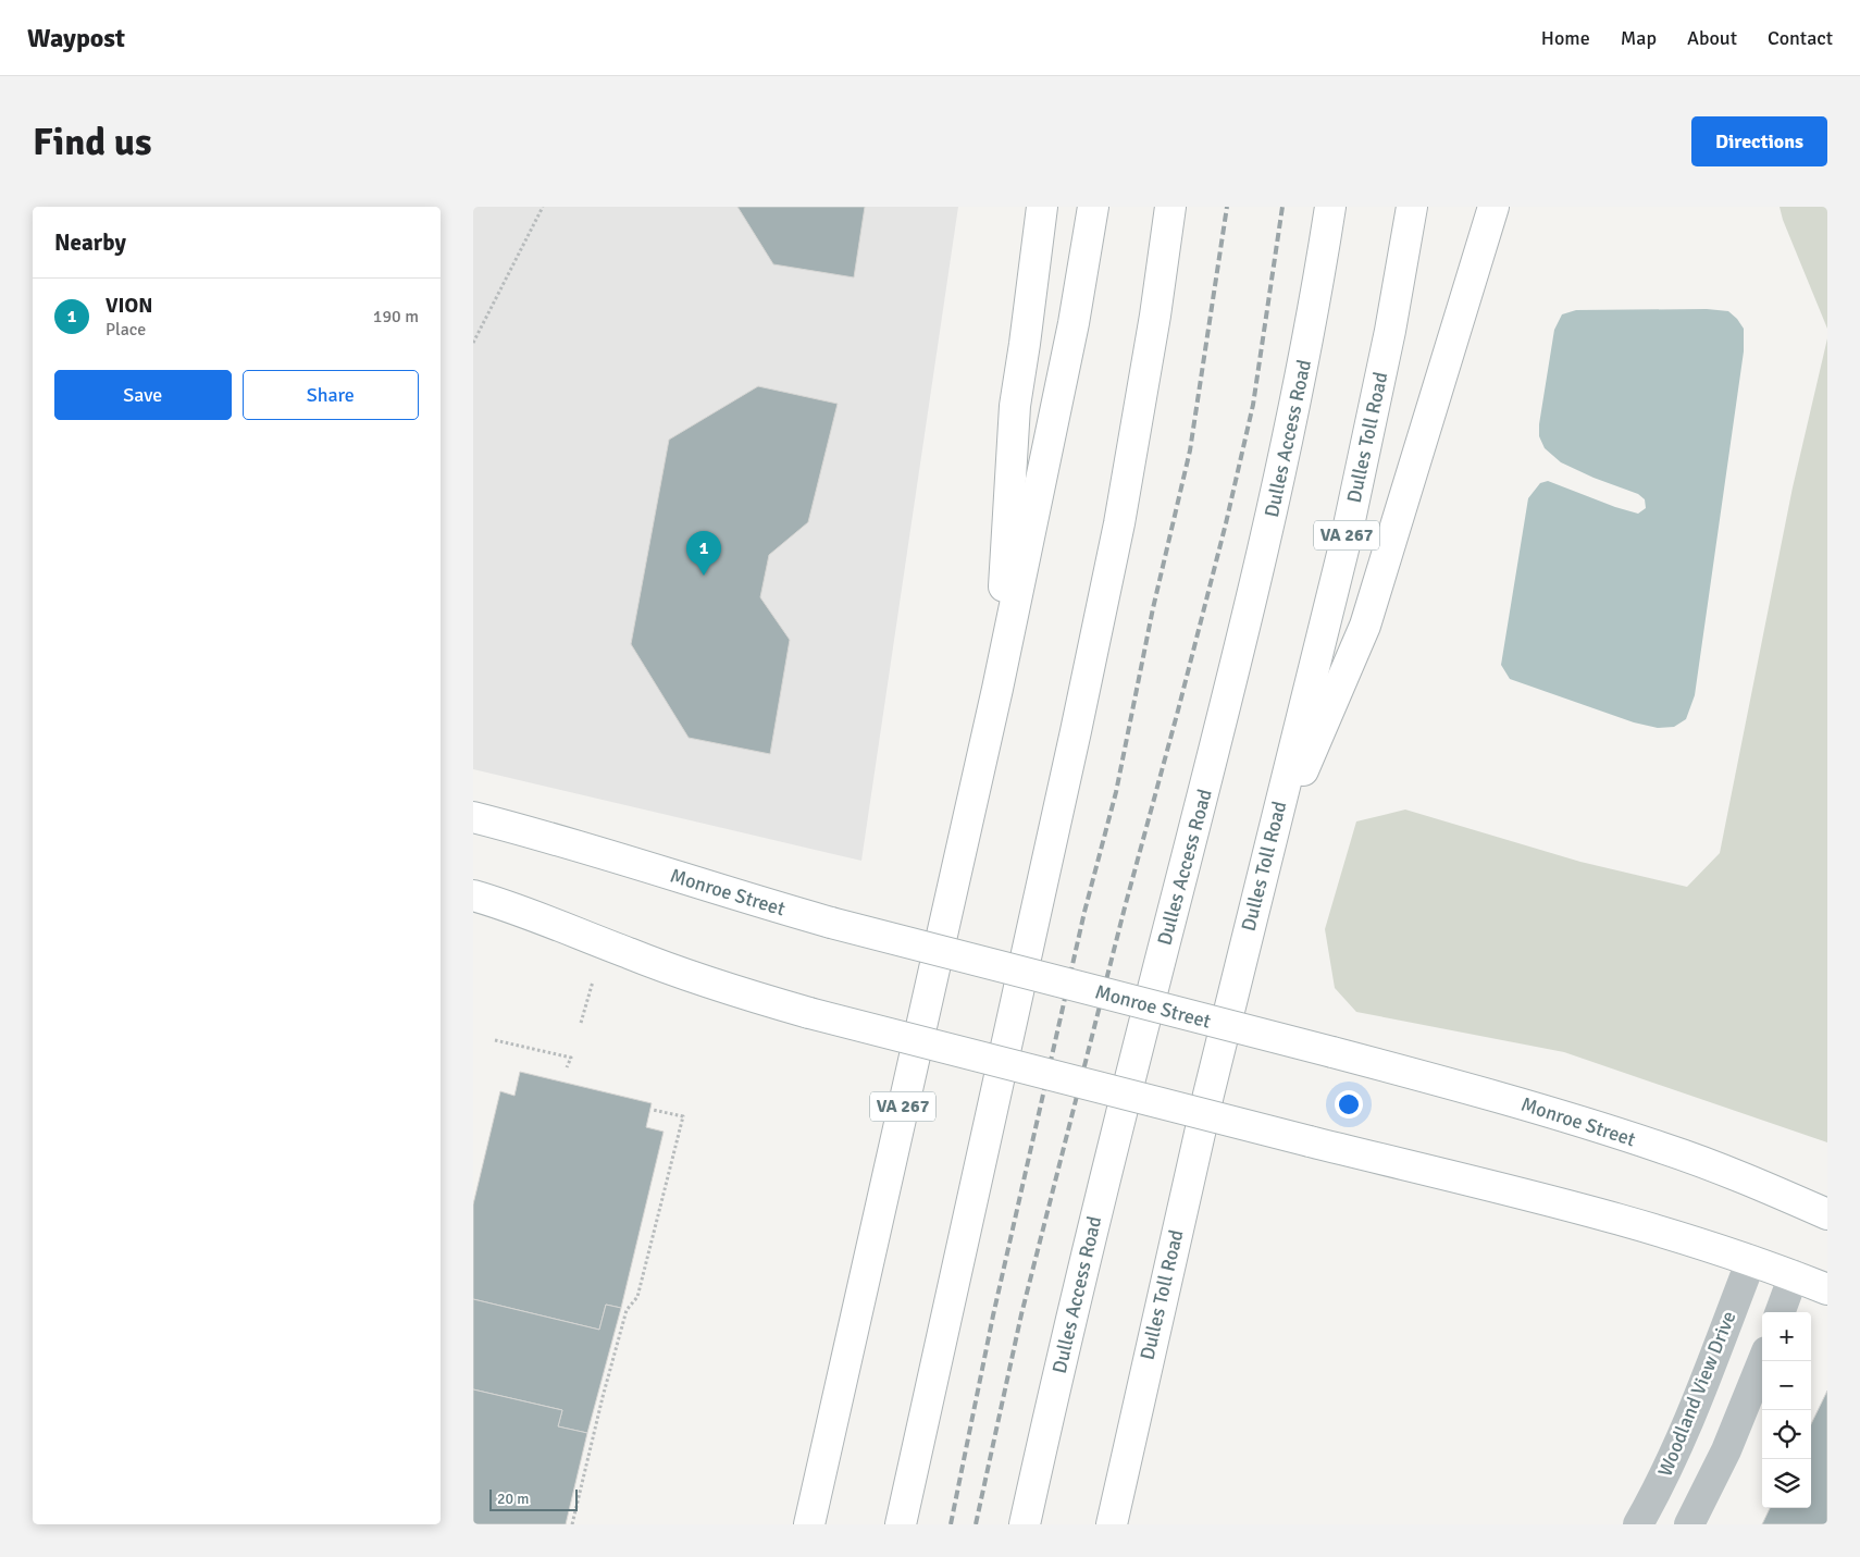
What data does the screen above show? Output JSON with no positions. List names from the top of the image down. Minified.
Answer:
{"streets":{"main road":["Dulles Toll Road","Dulles Access Road","VA 267","Monroe Street"],"street":["Woodland View Drive"]},"scale_bar":"20 m","page":{"header":"Waypost","nav":["Home","Map","About","Contact"],"buttons":["Directions",["Save","Share"]],"title":"Find us","heading":"Nearby","list":[{"mark":"1","name":"VION","note":"Place","value":"190 m"}],"pins":"1","map_buttons":["+","−"],"scale":"20 m"}}
